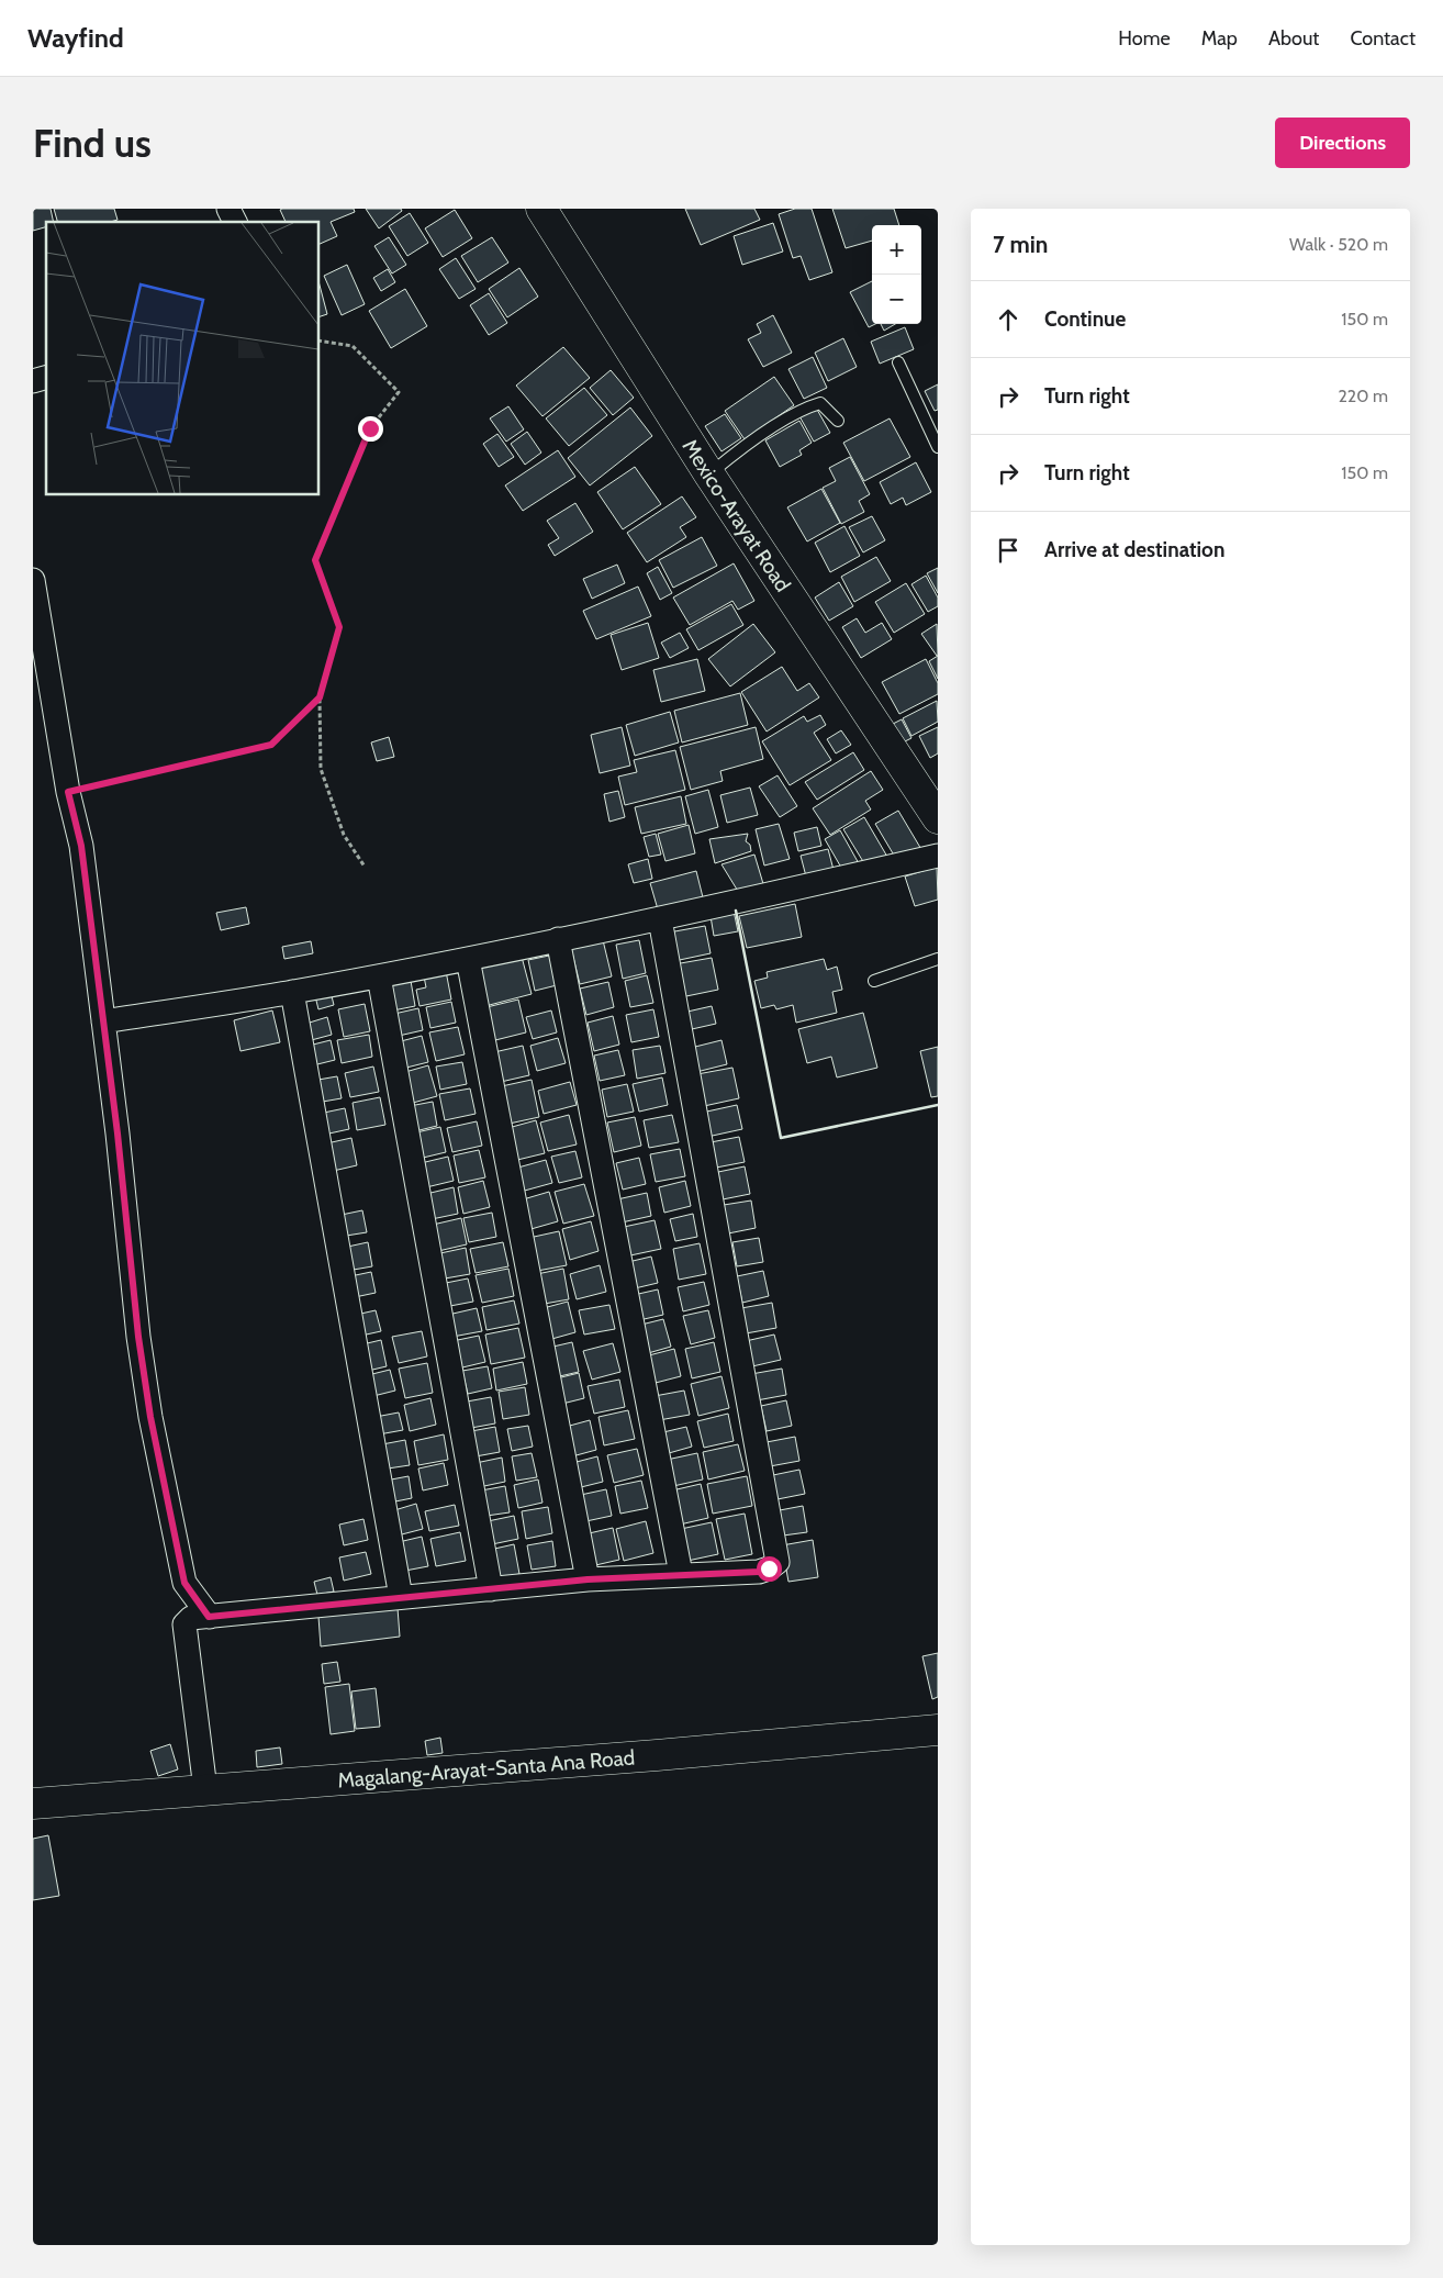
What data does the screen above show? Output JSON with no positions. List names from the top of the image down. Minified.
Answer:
{"streets":{"main road":["Mexico-Arayat Road","Magalang-Arayat-Santa Ana Road"]},"page":{"header":"Wayfind","nav":["Home","Map","About","Contact"],"buttons":"Directions","title":"Find us","heading":["7 min","Walk · 520 m"],"map_buttons":["+","−"],"list":[["Continue","150 m"],["Turn right","220 m"],["Turn right","150 m"],"Arrive at destination"]}}
